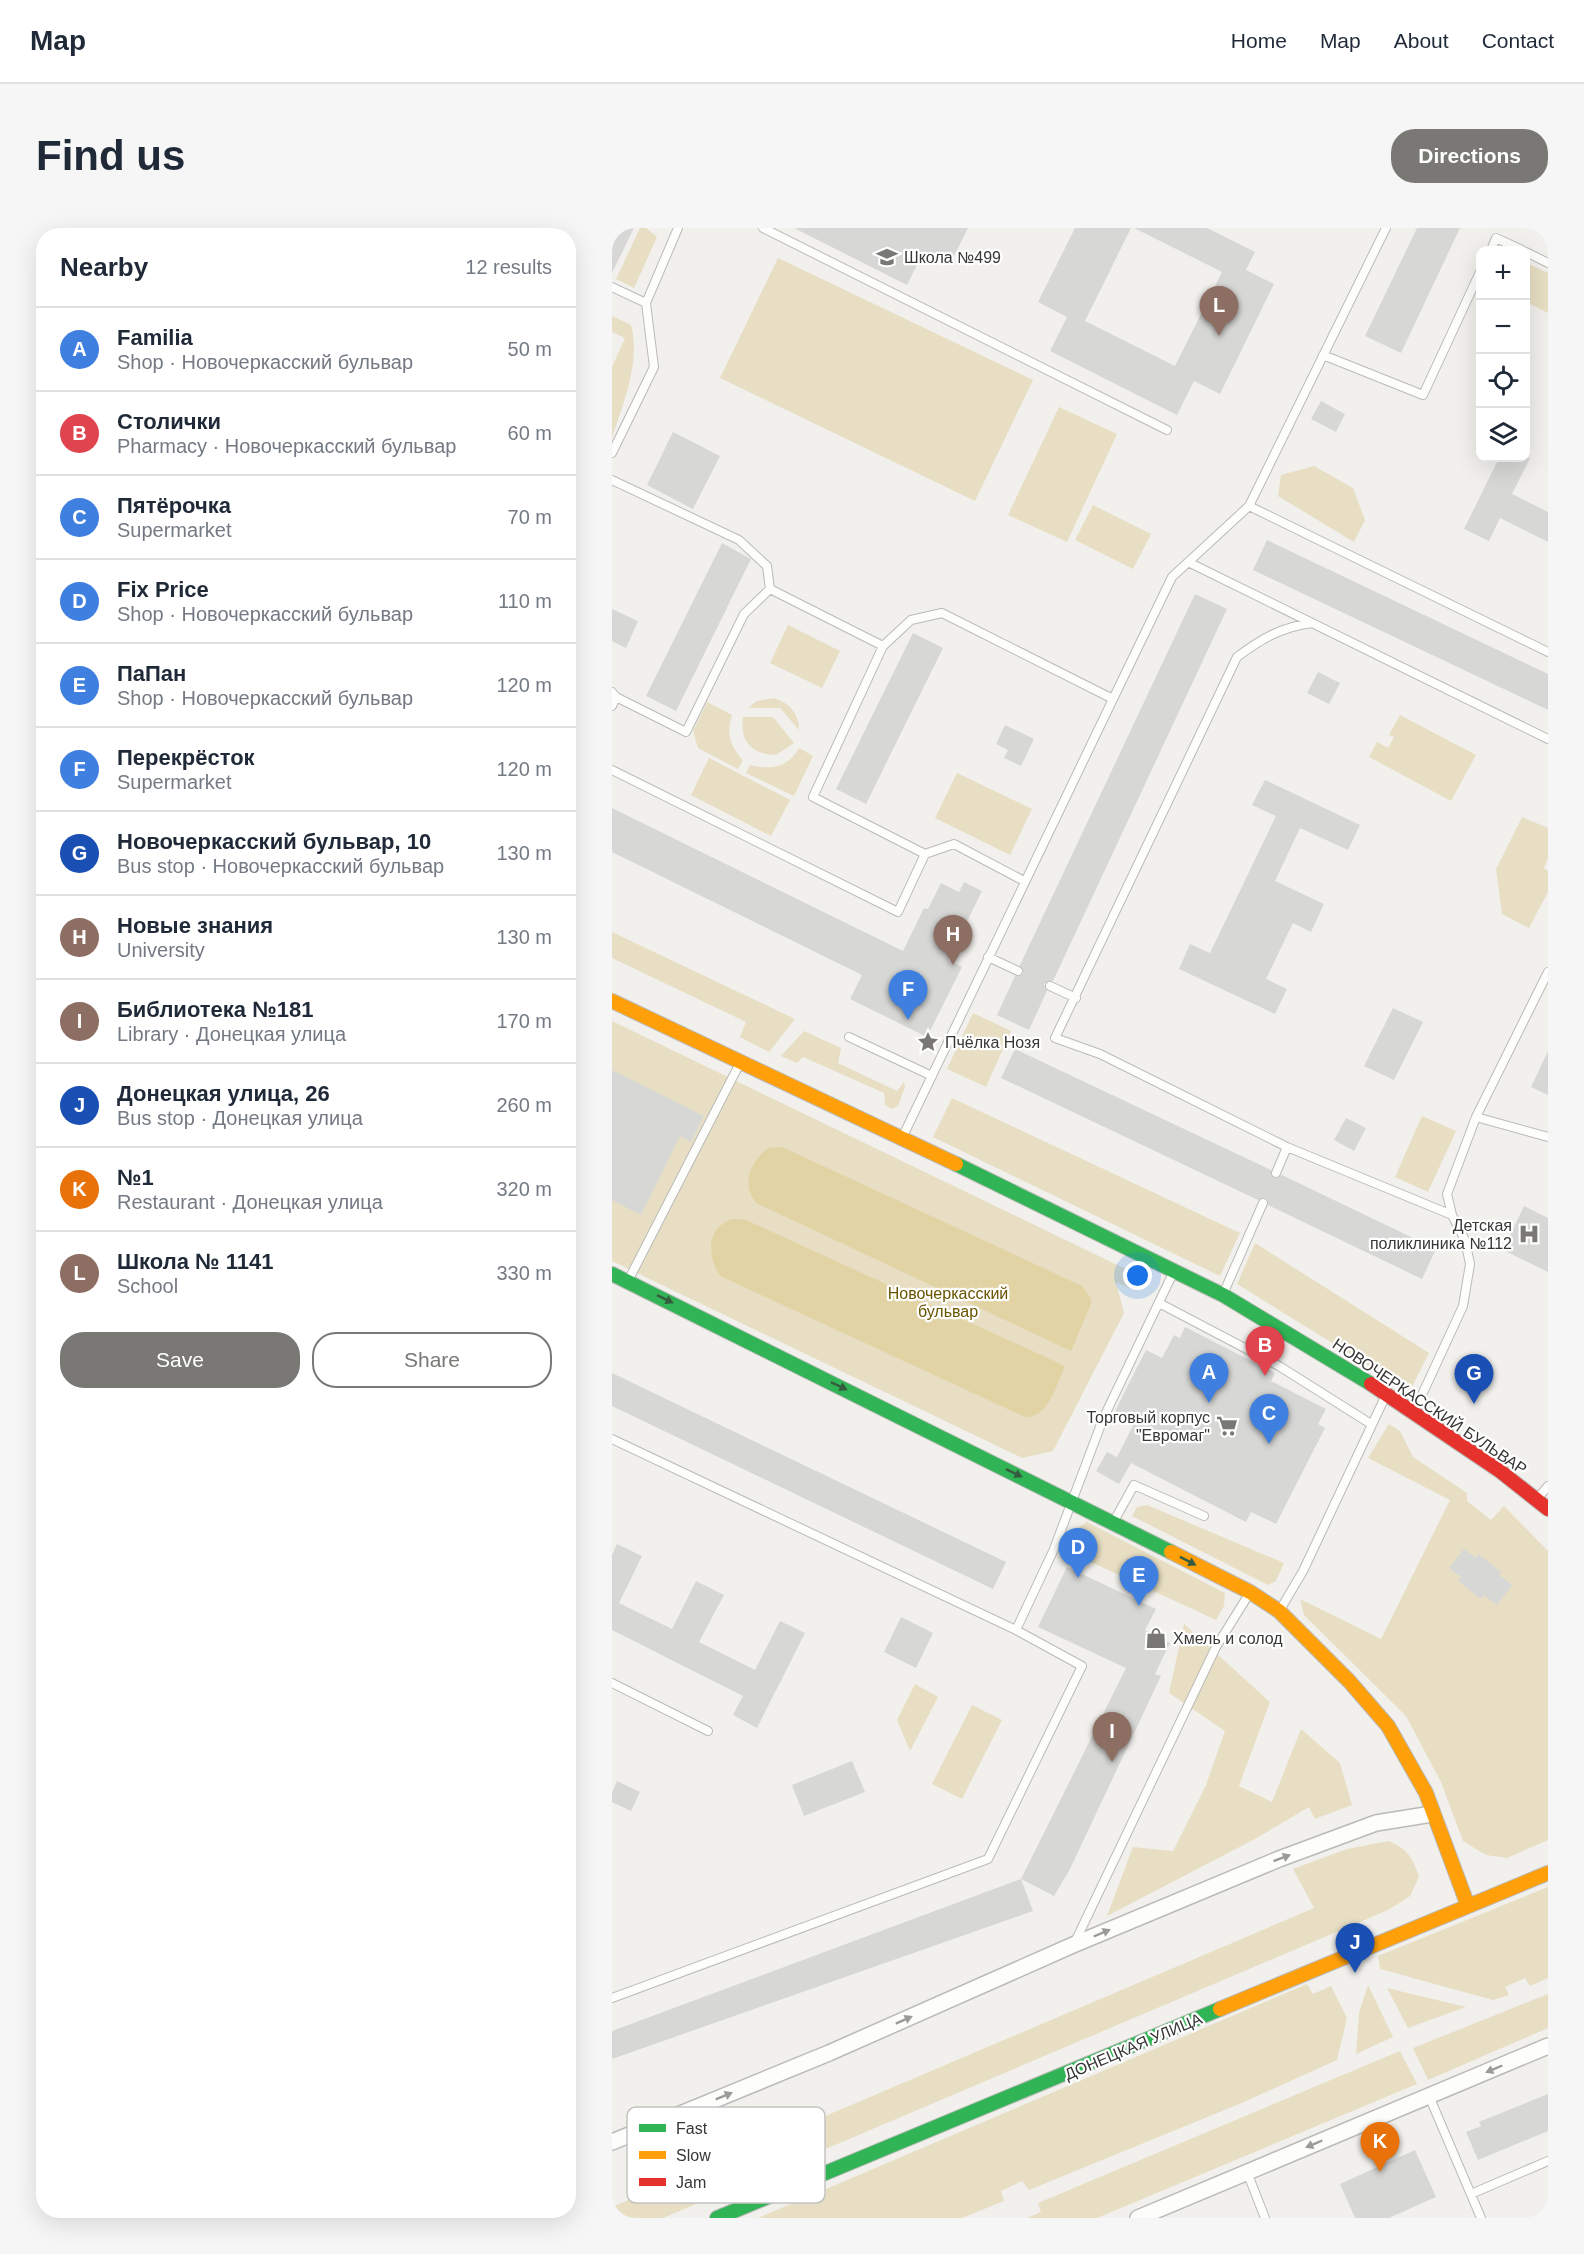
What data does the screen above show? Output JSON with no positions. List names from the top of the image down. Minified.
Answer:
{"streets":{"street":["НОВОЧЕРКАССКИЙ БУЛЬВАР","ДОНЕЦКАЯ УЛИЦА"]},"parks":["Новочеркасский бульвар"],"places":{"school or university":["Школа №499"],"place":["Пчёлка Нозя"],"hospital":["Детская поликлиника №112"],"supermarket":["Торговый корпус \"Евромаг\""],"shop":["Хмель и солод"]},"legend":["Fast","Slow","Jam"],"page":{"header":"Map","nav":["Home","Map","About","Contact"],"buttons":["Directions",["Save","Share"]],"title":"Find us","heading":["Nearby","12 results"],"map_buttons":["+","−"],"pins":["L","H","F","B","A","G","C","D","E","I","J","K"],"list":[{"mark":"A","name":"Familia","note":"Shop · Новочеркасский бульвар","value":"50 m"},{"mark":"B","name":"Столички","note":"Pharmacy · Новочеркасский бульвар","value":"60 m"},{"mark":"C","name":"Пятёрочка","note":"Supermarket","value":"70 m"},{"mark":"D","name":"Fix Price","note":"Shop · Новочеркасский бульвар","value":"110 m"},{"mark":"E","name":"ПаПан","note":"Shop · Новочеркасский бульвар","value":"120 m"},{"mark":"F","name":"Перекрёсток","note":"Supermarket","value":"120 m"},{"mark":"G","name":"Новочеркасский бульвар, 10","note":"Bus stop · Новочеркасский бульвар","value":"130 m"},{"mark":"H","name":"Новые знания","note":"University","value":"130 m"},{"mark":"I","name":"Библиотека №181","note":"Library · Донецкая улица","value":"170 m"},{"mark":"J","name":"Донецкая улица, 26","note":"Bus stop · Донецкая улица","value":"260 m"},{"mark":"K","name":"№1","note":"Restaurant · Донецкая улица","value":"320 m"},{"mark":"L","name":"Школа № 1141","note":"School","value":"330 m"}]}}
